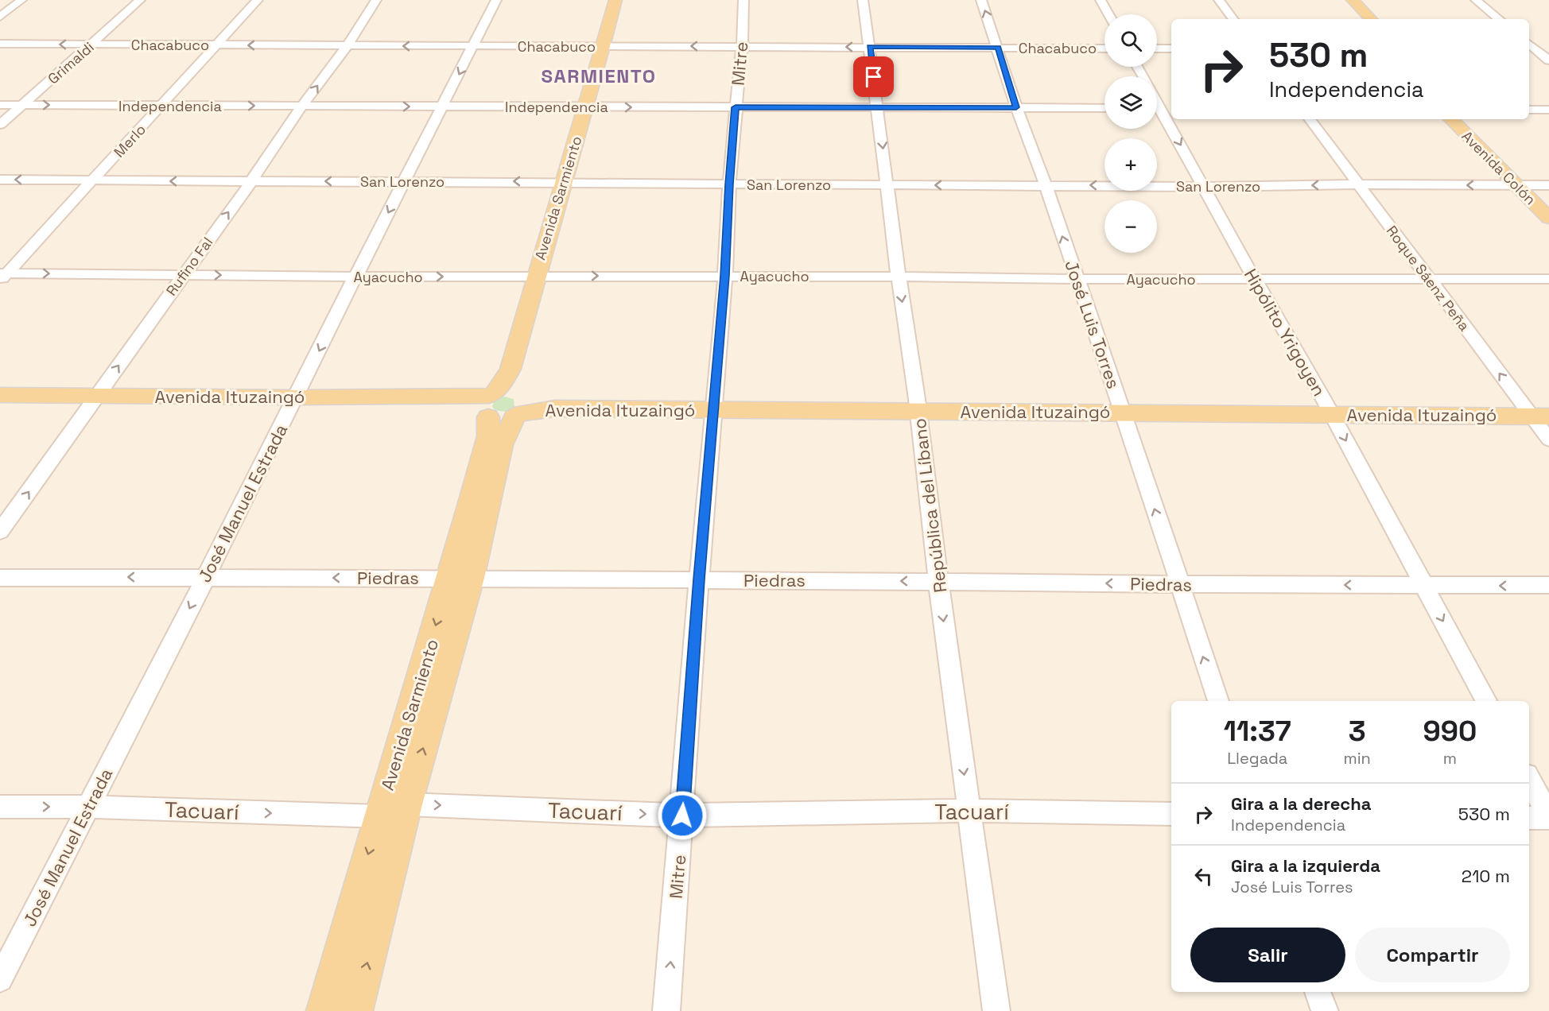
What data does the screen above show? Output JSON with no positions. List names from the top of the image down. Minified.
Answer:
{"streets":{"main road":["Avenida Colón","Avenida Sarmiento","Avenida Ituzaingó"],"street":["Chacabuco","Grimaldi","Mitre","Independencia","Merlo","San Lorenzo","Rufino Fal","Ayacucho","Roque Sáenz Peña","José Luis Torres","Hipólito Yrigoyen","José Manuel Estrada","República del Líbano","Piedras","Tacuarí"]},"crossings":[["Chacabuco","Grimaldi"],["Chacabuco","Mitre"],["Chacabuco","Merlo"],["Chacabuco","Avenida Sarmiento"],["Chacabuco","Rufino Fal"],["Chacabuco","José Luis Torres"],["Chacabuco","José Manuel Estrada"],["Chacabuco","República del Líbano"],["Grimaldi","Independencia"],["Mitre","Independencia"],["Mitre","San Lorenzo"],["Mitre","Ayacucho"],["Mitre","Avenida Ituzaingó"],["Mitre","Piedras"],["Mitre","Tacuarí"],["Independencia","Merlo"],["Independencia","Avenida Sarmiento"],["Independencia","Rufino Fal"],["Independencia","José Luis Torres"],["Independencia","José Manuel Estrada"],["Independencia","República del Líbano"],["Merlo","San Lorenzo"],["Merlo","Ayacucho"],["Avenida Colón","San Lorenzo"],["San Lorenzo","Avenida Sarmiento"],["San Lorenzo","Rufino Fal"],["San Lorenzo","Roque Sáenz Peña"],["San Lorenzo","José Luis Torres"],["San Lorenzo","Hipólito Yrigoyen"],["San Lorenzo","José Manuel Estrada"],["San Lorenzo","República del Líbano"],["Avenida Sarmiento","Ayacucho"],["Avenida Sarmiento","Avenida Ituzaingó"],["Avenida Sarmiento","Piedras"],["Avenida Sarmiento","Tacuarí"],["Rufino Fal","Ayacucho"],["Rufino Fal","Avenida Ituzaingó"],["Ayacucho","Roque Sáenz Peña"],["Ayacucho","José Luis Torres"],["Ayacucho","Hipólito Yrigoyen"],["Ayacucho","José Manuel Estrada"],["Ayacucho","República del Líbano"],["Roque Sáenz Peña","Avenida Ituzaingó"],["José Luis Torres","Avenida Ituzaingó"],["José Luis Torres","Piedras"],["Hipólito Yrigoyen","Avenida Ituzaingó"],["Hipólito Yrigoyen","Piedras"],["Avenida Ituzaingó","José Manuel Estrada"],["Avenida Ituzaingó","República del Líbano"],["José Manuel Estrada","Piedras"],["José Manuel Estrada","Tacuarí"],["República del Líbano","Piedras"],["República del Líbano","Tacuarí"]],"one_way":["Chacabuco","Independencia","San Lorenzo","Rufino Fal","Ayacucho","Roque Sáenz Peña","José Luis Torres","Hipólito Yrigoyen","José Manuel Estrada","República del Líbano","Piedras","Tacuarí"],"districts":["SARMIENTO"],"page":{"map_buttons":["+","−"],"turn":["530 m","Independencia"],"eta":["11:37","Llegada","3","min","990","m"],"list":[{"name":"Gira a la derecha","note":"Independencia","value":"530 m"},{"name":"Gira a la izquierda","note":"José Luis Torres","value":"210 m"}],"buttons":["Salir","Compartir"]}}
